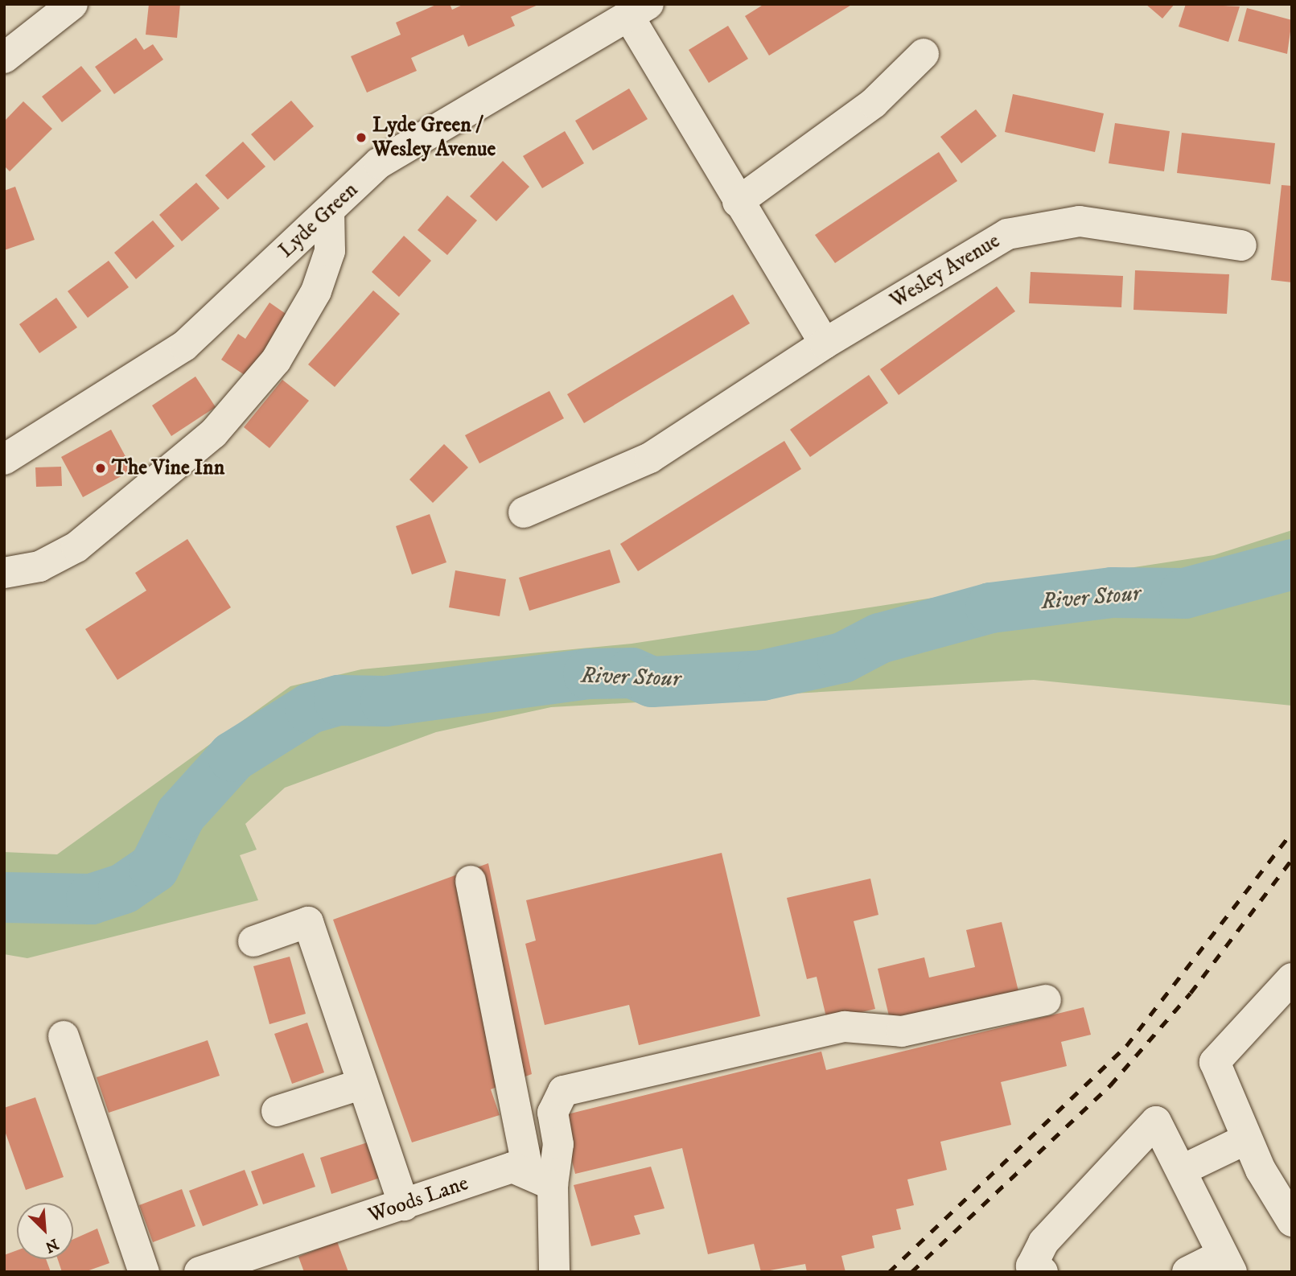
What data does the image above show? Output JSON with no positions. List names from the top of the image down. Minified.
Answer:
{"streets":{"street":["Lyde Green","Wesley Avenue","Woods Lane"]},"water":["River Stour"],"places":["Lyde Green / Wesley Avenue","The Vine Inn"],"north":"bottom right"}
